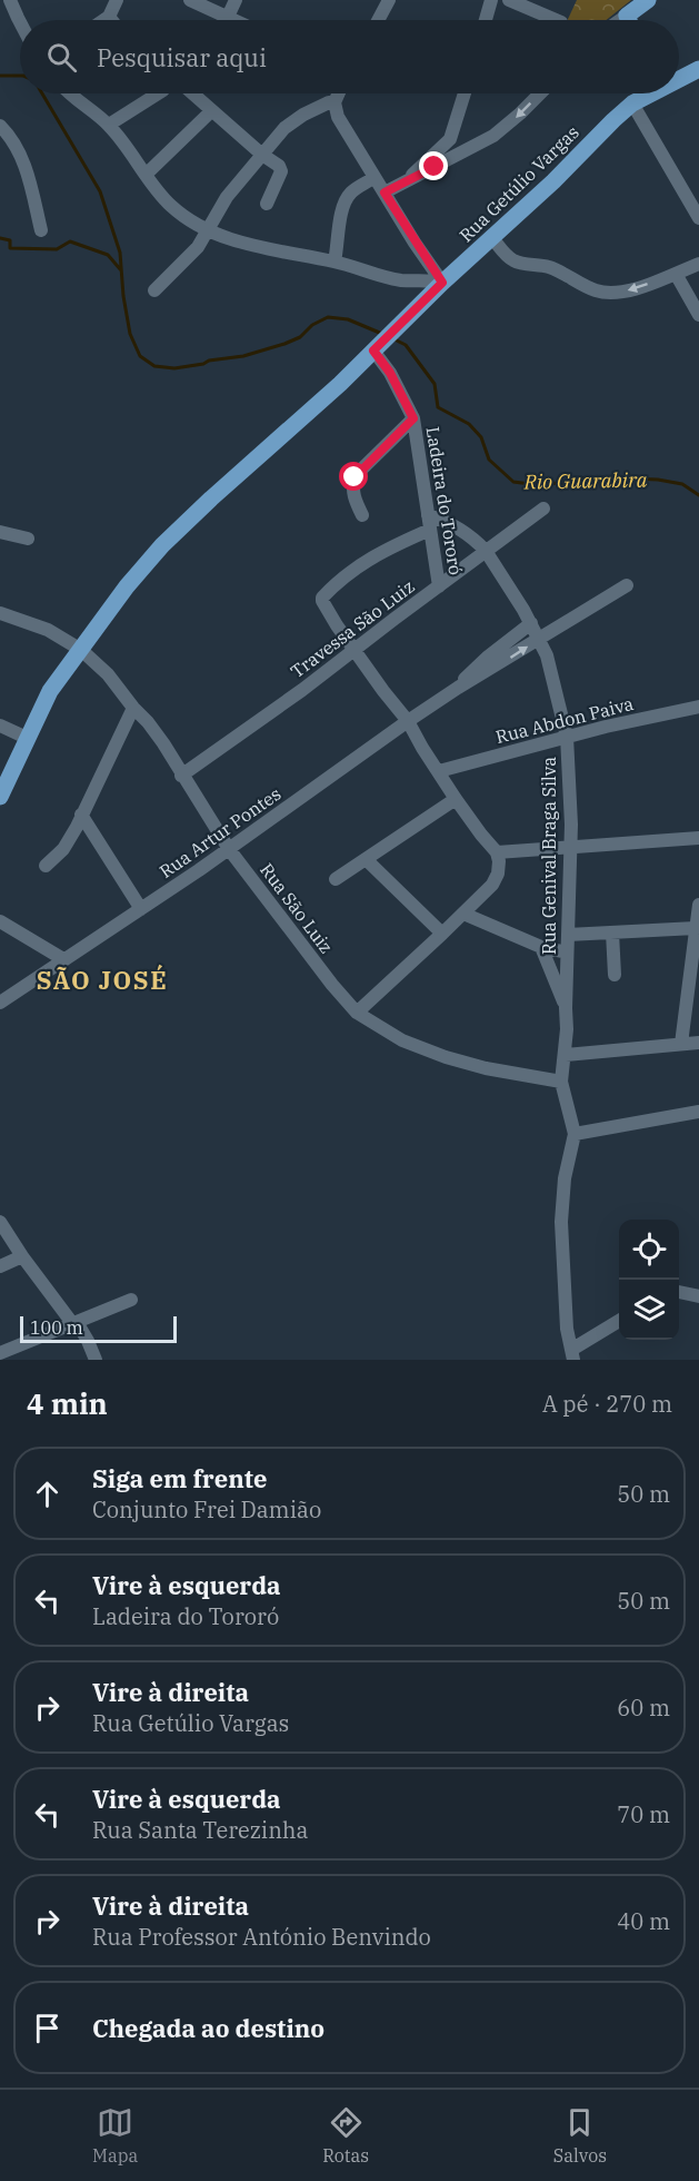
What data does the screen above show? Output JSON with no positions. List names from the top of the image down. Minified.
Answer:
{"streets":{"main road":["Rua Getúlio Vargas"],"street":["Ladeira do Tororó","Travessa São Luiz","Rua Abdon Paiva","Rua Artur Pontes","Rua Genival Braga Silva","Rua São Luiz"]},"crossings":[["Rua Getúlio Vargas","Ladeira do Tororó"],["Rua Getúlio Vargas","Rua São Luiz"],["Ladeira do Tororó","Travessa São Luiz"],["Ladeira do Tororó","Rua Genival Braga Silva"],["Travessa São Luiz","Rua Genival Braga Silva"],["Travessa São Luiz","Rua São Luiz"],["Rua Abdon Paiva","Rua Genival Braga Silva"],["Rua Artur Pontes","Rua Genival Braga Silva"],["Rua Artur Pontes","Rua São Luiz"],["Rua Genival Braga Silva","Rua São Luiz"]],"districts":["SÃO JOSÉ"],"water":["Rio Guarabira"],"scale_bar":"100 m","page":{"search":"Pesquisar aqui","scale":"100 m","heading":["4 min","A pé · 270 m"],"list":[["Siga em frente","Conjunto Frei Damião","50 m"],["Vire à esquerda","Ladeira do Tororó","50 m"],["Vire à direita","Rua Getúlio Vargas","60 m"],["Vire à esquerda","Rua Santa Terezinha","70 m"],["Vire à direita","Rua Professor António Benvindo","40 m"],"Chegada ao destino"],"nav":["Mapa","Rotas","Salvos"]}}
